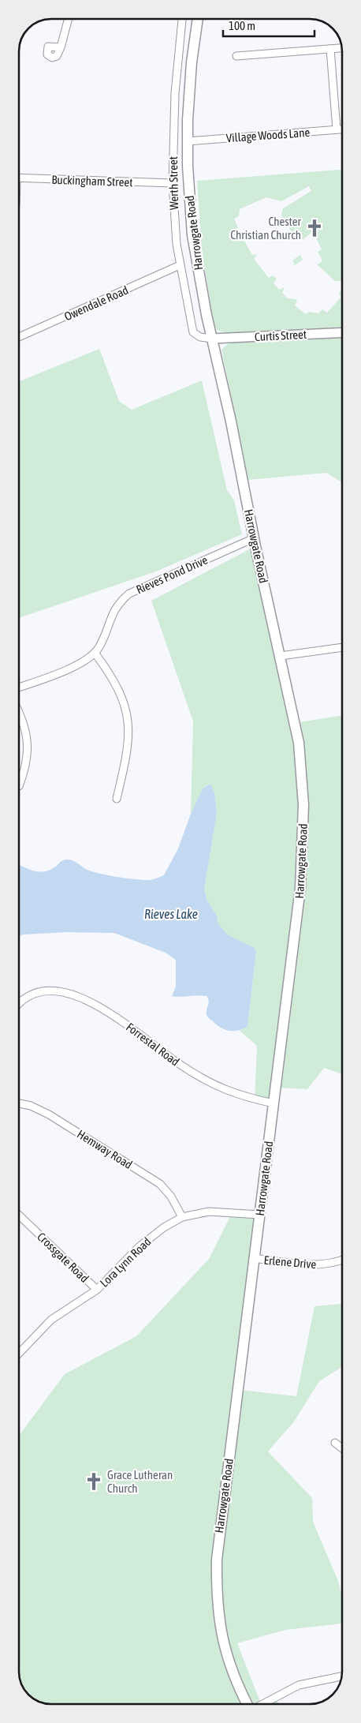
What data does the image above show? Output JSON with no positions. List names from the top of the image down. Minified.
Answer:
{"streets":{"main road":["Harrowgate Road"],"street":["Village Woods Lane","Buckingham Street","Werth Street","Owendale Road","Curtis Street","Rieves Pond Drive","Forrestal Road","Hemway Road","Crossgate Road","Lora Lynn Road","Erlene Drive"]},"crossings":[["Village Woods Lane","Harrowgate Road"],["Buckingham Street","Werth Street"],["Werth Street","Harrowgate Road"],["Werth Street","Owendale Road"],["Werth Street","Curtis Street"],["Harrowgate Road","Curtis Street"],["Harrowgate Road","Rieves Pond Drive"],["Harrowgate Road","Forrestal Road"],["Harrowgate Road","Lora Lynn Road"],["Harrowgate Road","Erlene Drive"],["Hemway Road","Lora Lynn Road"],["Crossgate Road","Lora Lynn Road"]],"water":["Rieves Lake"],"places":{"church":["Chester Christian Church","Grace Lutheran Church"]},"scale_bar":"100 m"}
